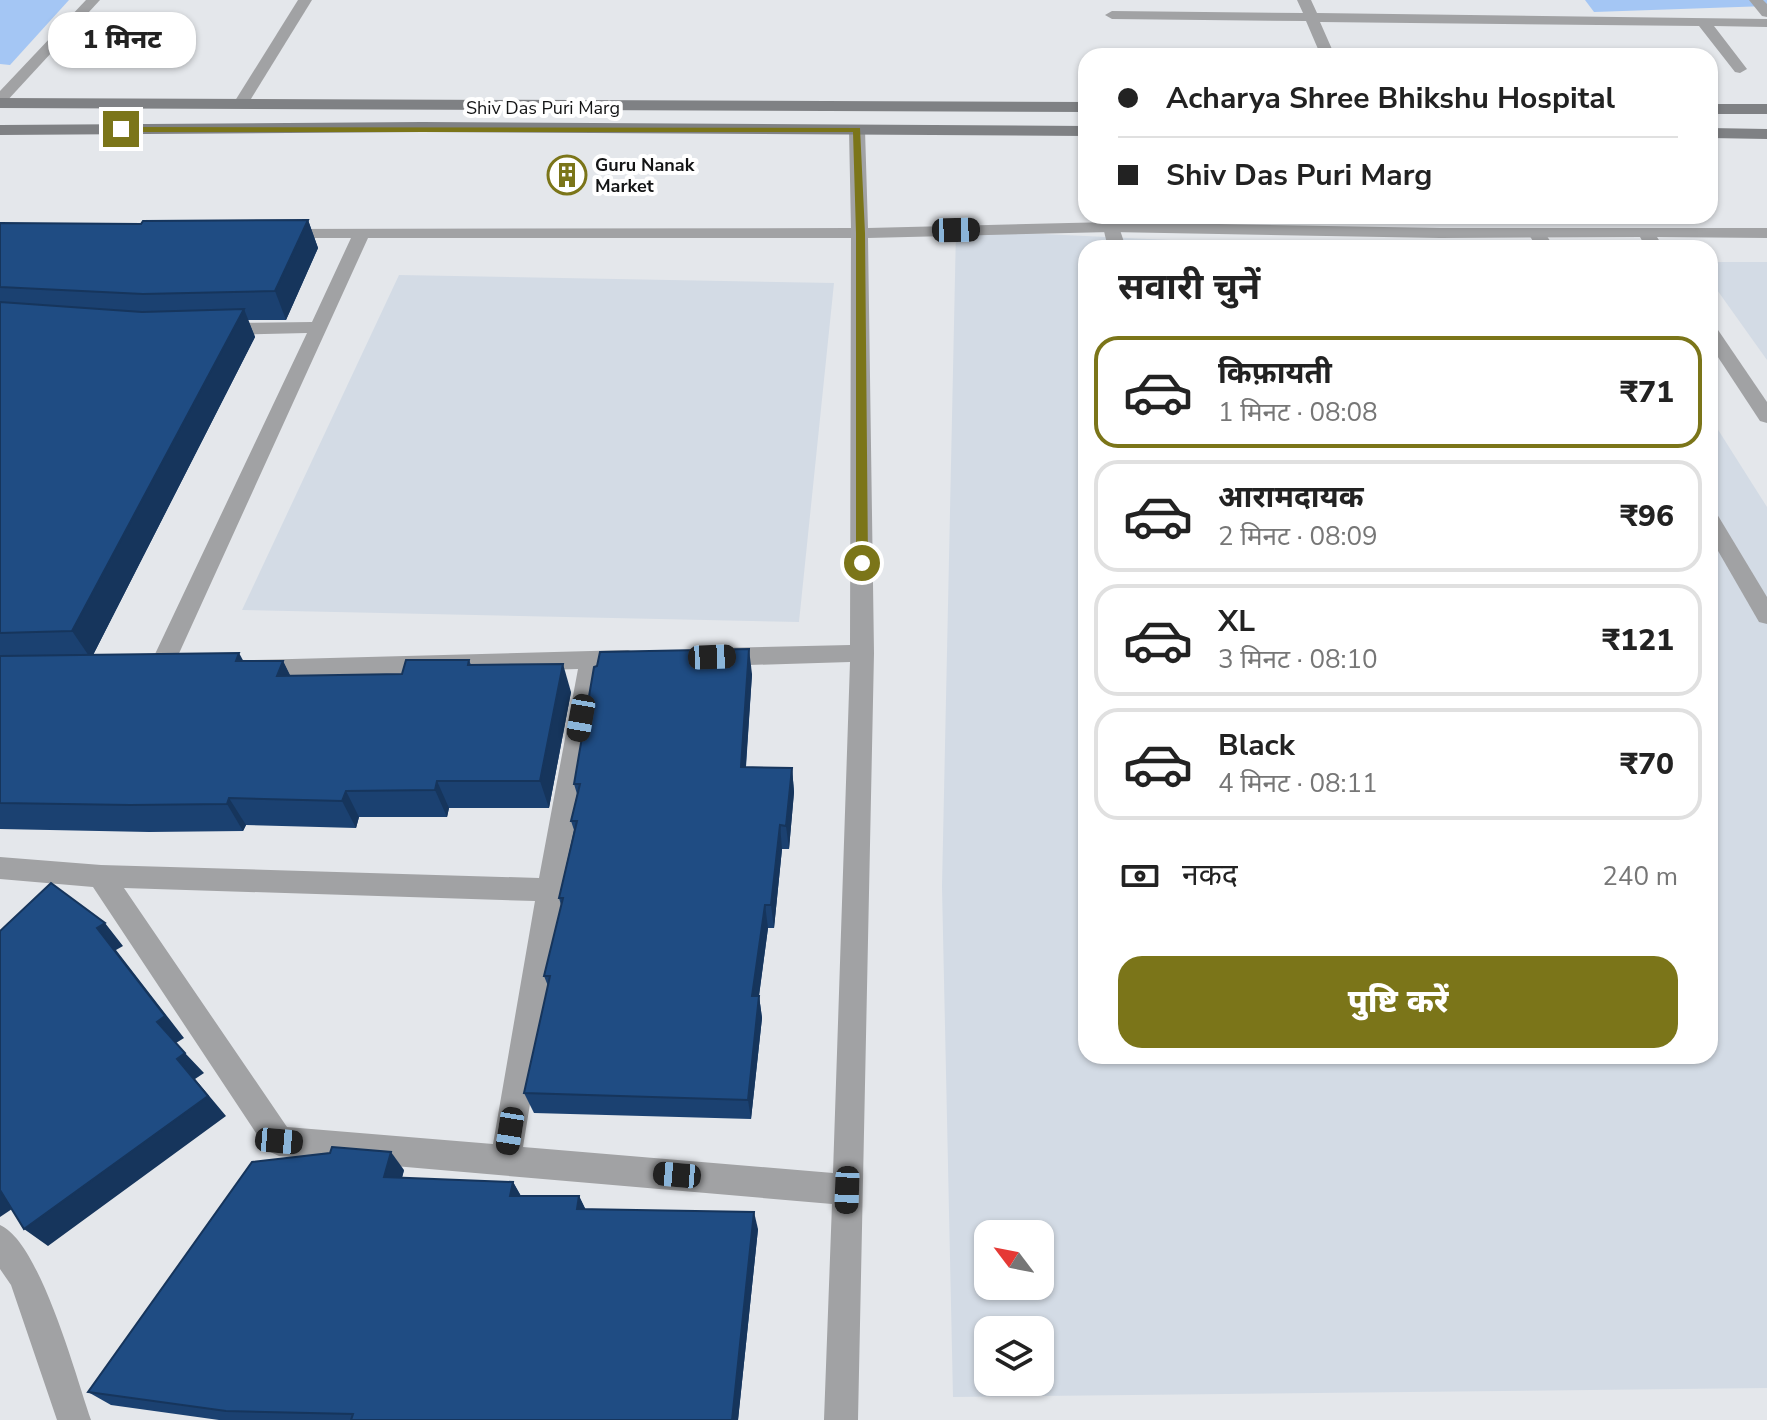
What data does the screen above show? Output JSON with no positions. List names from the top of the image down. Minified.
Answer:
{"streets":{"main road":["Shiv Das Puri Marg"]},"places":{"building":["Guru Nanak Market"]},"north":"top left","page":{"bubble":"1 मिनट","banner":["Acharya Shree Bhikshu Hospital","Shiv Das Puri Marg"],"heading":"सवारी चुनें","list":[{"name":"किफ़ायती","note":"1 मिनट · 08:08","value":"₹71"},{"name":"आरामदायक","note":"2 मिनट · 08:09","value":"₹96"},{"name":"XL","note":"3 मिनट · 08:10","value":"₹121"},{"name":"Black","note":"4 मिनट · 08:11","value":"₹70"}],"pay":["नकद","240 m"],"buttons":"पुष्टि करें"}}
